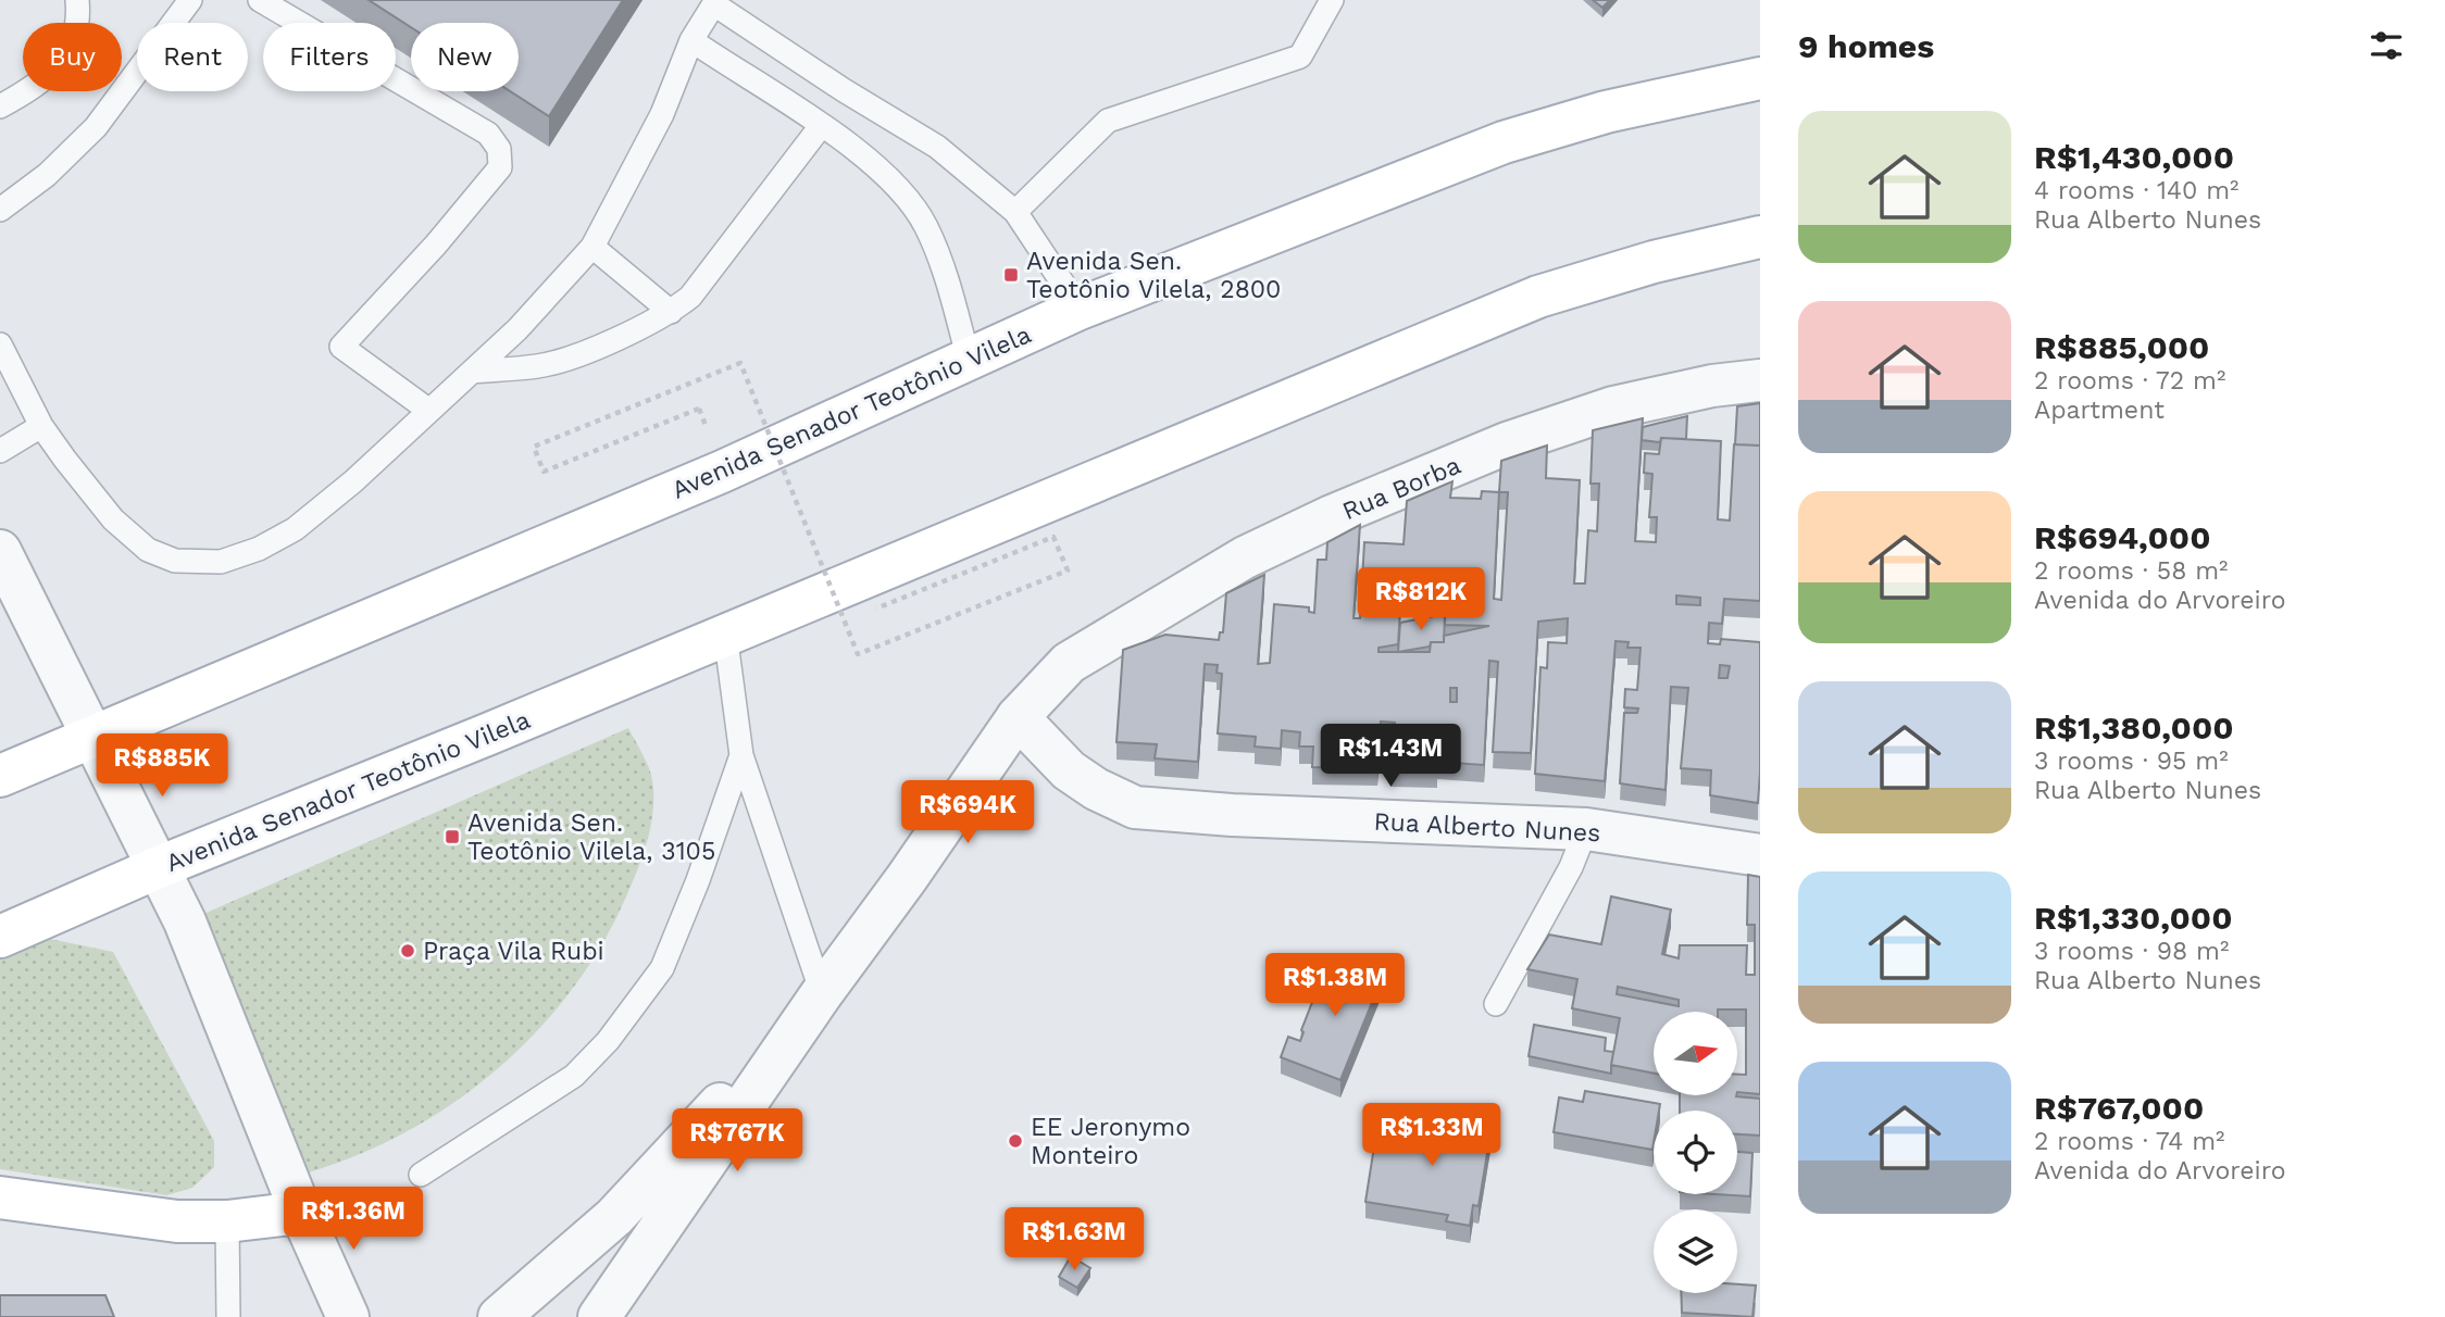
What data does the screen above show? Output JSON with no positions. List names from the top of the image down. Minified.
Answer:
{"streets":{"main road":["Avenida Senador Teotônio Vilela"],"street":["Rua Borba","Rua Alberto Nunes"]},"crossings":[["Rua Borba","Rua Alberto Nunes"]],"places":{"transit":["Avenida Sen. Teotônio Vilela, 2800","Avenida Sen. Teotônio Vilela, 3105"],"other":["Praça Vila Rubi","EE Jeronymo Monteiro"]},"north":"right","page":{"heading":"9 homes","chip":["Buy","Rent","Filters","New"],"list":[{"name":"R$1,430,000","note":"4 rooms · 140 m² · Rua Alberto Nunes"},{"name":"R$885,000","note":"2 rooms · 72 m² · Apartment"},{"name":"R$694,000","note":"2 rooms · 58 m² · Avenida do Arvoreiro"},{"name":"R$1,380,000","note":"3 rooms · 95 m² · Rua Alberto Nunes"},{"name":"R$1,330,000","note":"3 rooms · 98 m² · Rua Alberto Nunes"},{"name":"R$767,000","note":"2 rooms · 74 m² · Avenida do Arvoreiro"}],"price":["R$812K","R$1.43M","R$885K","R$694K","R$1.38M","R$1.33M","R$767K","R$1.36M","R$1.63M"]}}
